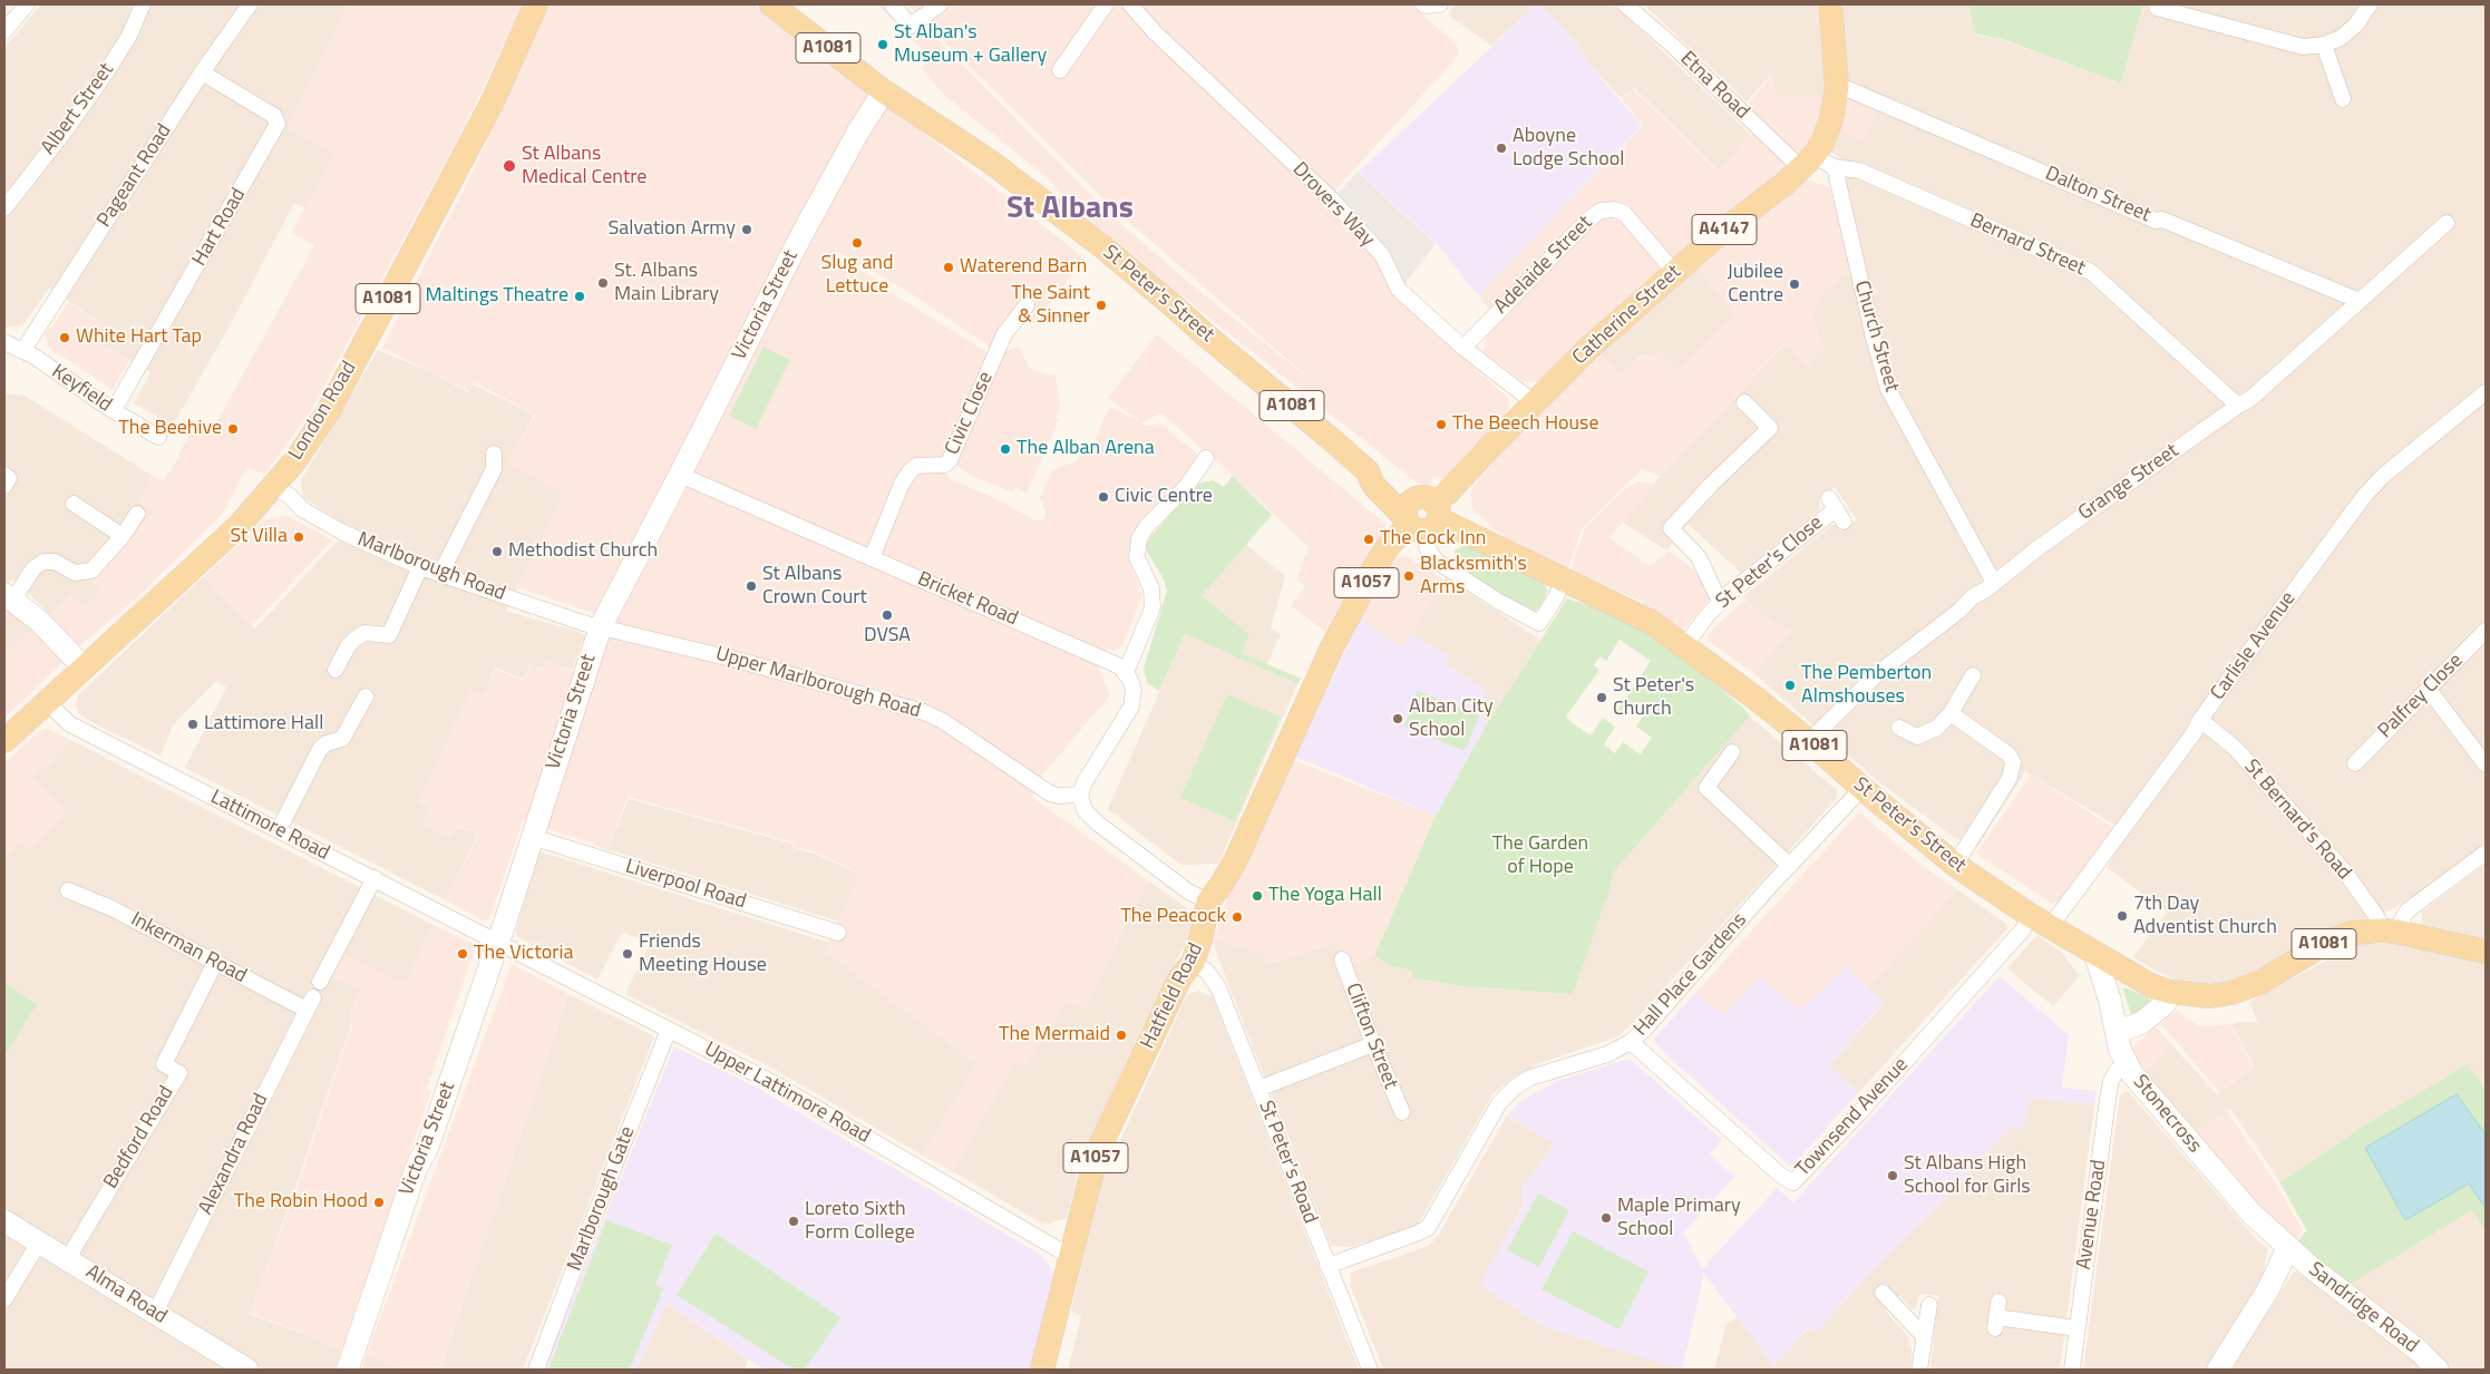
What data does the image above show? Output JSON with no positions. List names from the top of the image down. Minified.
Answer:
{"streets":{"main road":["A1081","A4147","St Peter's Street","Victoria Street","Catherine Street","London Road","A1057","Hatfield Road","Stonecross","Alma Road","Sandridge Road"],"street":["Etna Road","Albert Street","Pageant Road","Dalton Street","Drovers Way","Hart Road","Bernard Street","Adelaide Street","Church Street","Keyfield","Civic Close","Grange Street","St Peter's Close","Marlborough Road","Bricket Road","Carlisle Avenue","Upper Marlborough Road","Palfrey Close","St Bernard's Road","Lattimore Road","Liverpool Road","Inkerman Road","Hall Place Gardens","Clifton Street","Upper Lattimore Road","Townsend Avenue","Bedford Road","Alexandra Road","St Peter's Road","Marlborough Gate","Avenue Road"]},"crossings":[["A1081","St Peter's Street"],["A1081","Victoria Street"],["A1081","St Bernard's Road"],["A1081","Stonecross"],["Etna Road","Bernard Street"],["Etna Road","Catherine Street"],["Pageant Road","Hart Road"],["Pageant Road","Keyfield"],["Dalton Street","Catherine Street"],["Dalton Street","Grange Street"],["Drovers Way","Adelaide Street"],["Drovers Way","Catherine Street"],["Hart Road","Keyfield"],["Bernard Street","Catherine Street"],["Bernard Street","Church Street"],["Bernard Street","Grange Street"],["Adelaide Street","Catherine Street"],["St Peter's Street","Victoria Street"],["St Peter's Street","Catherine Street"],["St Peter's Street","Grange Street"],["St Peter's Street","St Peter's Close"],["St Peter's Street","Carlisle Avenue"],["St Peter's Street","Hall Place Gardens"],["St Peter's Street","Hatfield Road"],["St Peter's Street","Stonecross"],["St Peter's Street","Townsend Avenue"],["Victoria Street","Marlborough Road"],["Victoria Street","Bricket Road"],["Victoria Street","Upper Marlborough Road"],["Victoria Street","Lattimore Road"],["Victoria Street","Liverpool Road"],["Victoria Street","Upper Lattimore Road"],["Catherine Street","Hatfield Road"],["Church Street","Grange Street"],["London Road","Marlborough Road"],["London Road","Lattimore Road"],["Civic Close","Bricket Road"],["Marlborough Road","Upper Marlborough Road"],["Carlisle Avenue","St Bernard's Road"],["Carlisle Avenue","Townsend Avenue"],["Lattimore Road","Upper Lattimore Road"],["Inkerman Road","Bedford Road"],["Inkerman Road","Alexandra Road"],["Hall Place Gardens","Townsend Avenue"],["Hall Place Gardens","St Peter's Road"],["Hatfield Road","Upper Lattimore Road"],["Hatfield Road","St Peter's Road"],["Upper Lattimore Road","Marlborough Gate"],["Stonecross","Avenue Road"],["Stonecross","Sandridge Road"],["Bedford Road","Alma Road"],["Alexandra Road","Alma Road"]],"districts":["St Albans"],"parks":["The Garden of Hope"],"places":["St Alban's Museum + Gallery","Aboyne Lodge School","St Albans Medical Centre","Salvation Army","Slug and Lettuce","Waterend Barn","St. Albans Main Library","Jubilee Centre","Maltings Theatre","The Saint & Sinner","White Hart Tap","The Beech House","The Beehive","The Alban Arena","Civic Centre","St Villa","The Cock Inn","Methodist Church","Blacksmith's Arms","St Albans Crown Court","DVSA","The Pemberton Almshouses","St Peter's Church","Alban City School","Lattimore Hall","The Yoga Hall","7th Day Adventist Church","The Peacock","The Victoria","Friends Meeting House","The Mermaid","St Albans High School for Girls","The Robin Hood","Maple Primary School","Loreto Sixth Form College"]}
